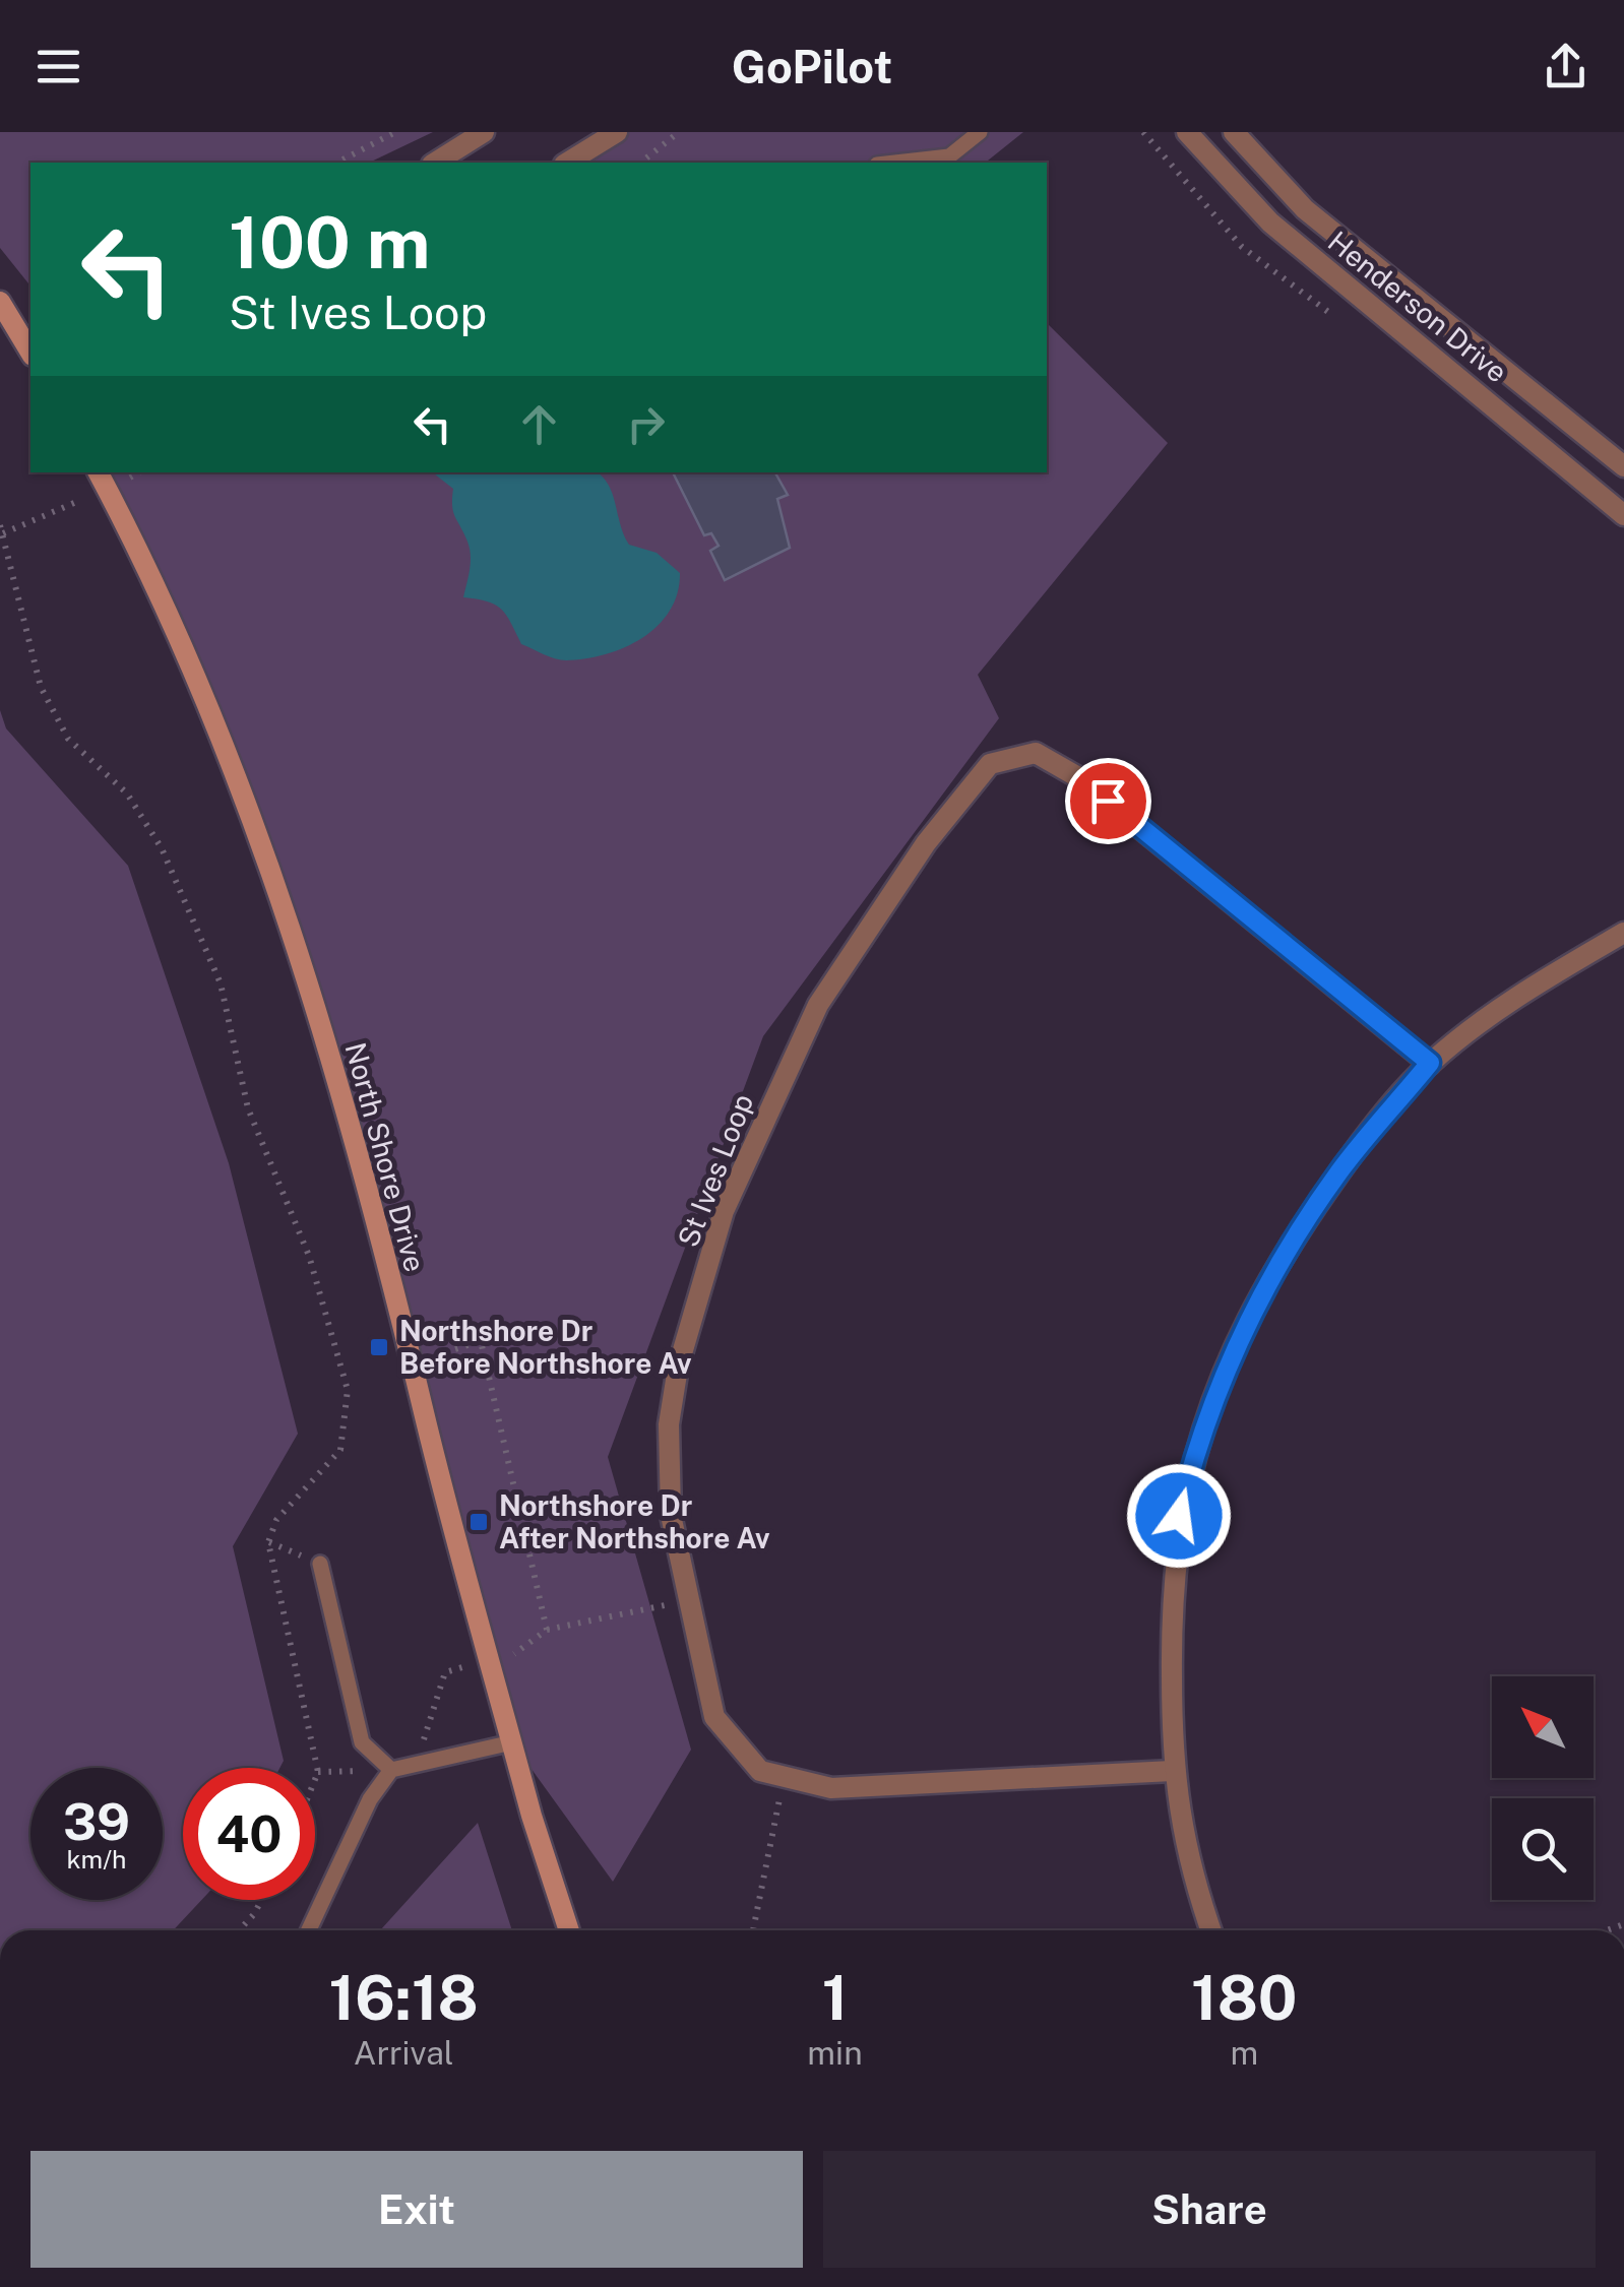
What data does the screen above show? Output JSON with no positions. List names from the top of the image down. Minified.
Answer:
{"streets":{"main road":["North Shore Drive"],"street":["Henderson Drive","St Ives Loop"]},"places":{"transit":["Northshore Dr Before Northshore Av","Northshore Dr After Northshore Av"]},"north":"top left","page":{"header":"GoPilot","turn":["100 m","St Ives Loop"],"speed":"39 km/h","limit":"40","eta":["16:18","Arrival","1","min","180","m"],"buttons":["Exit","Share"]}}
